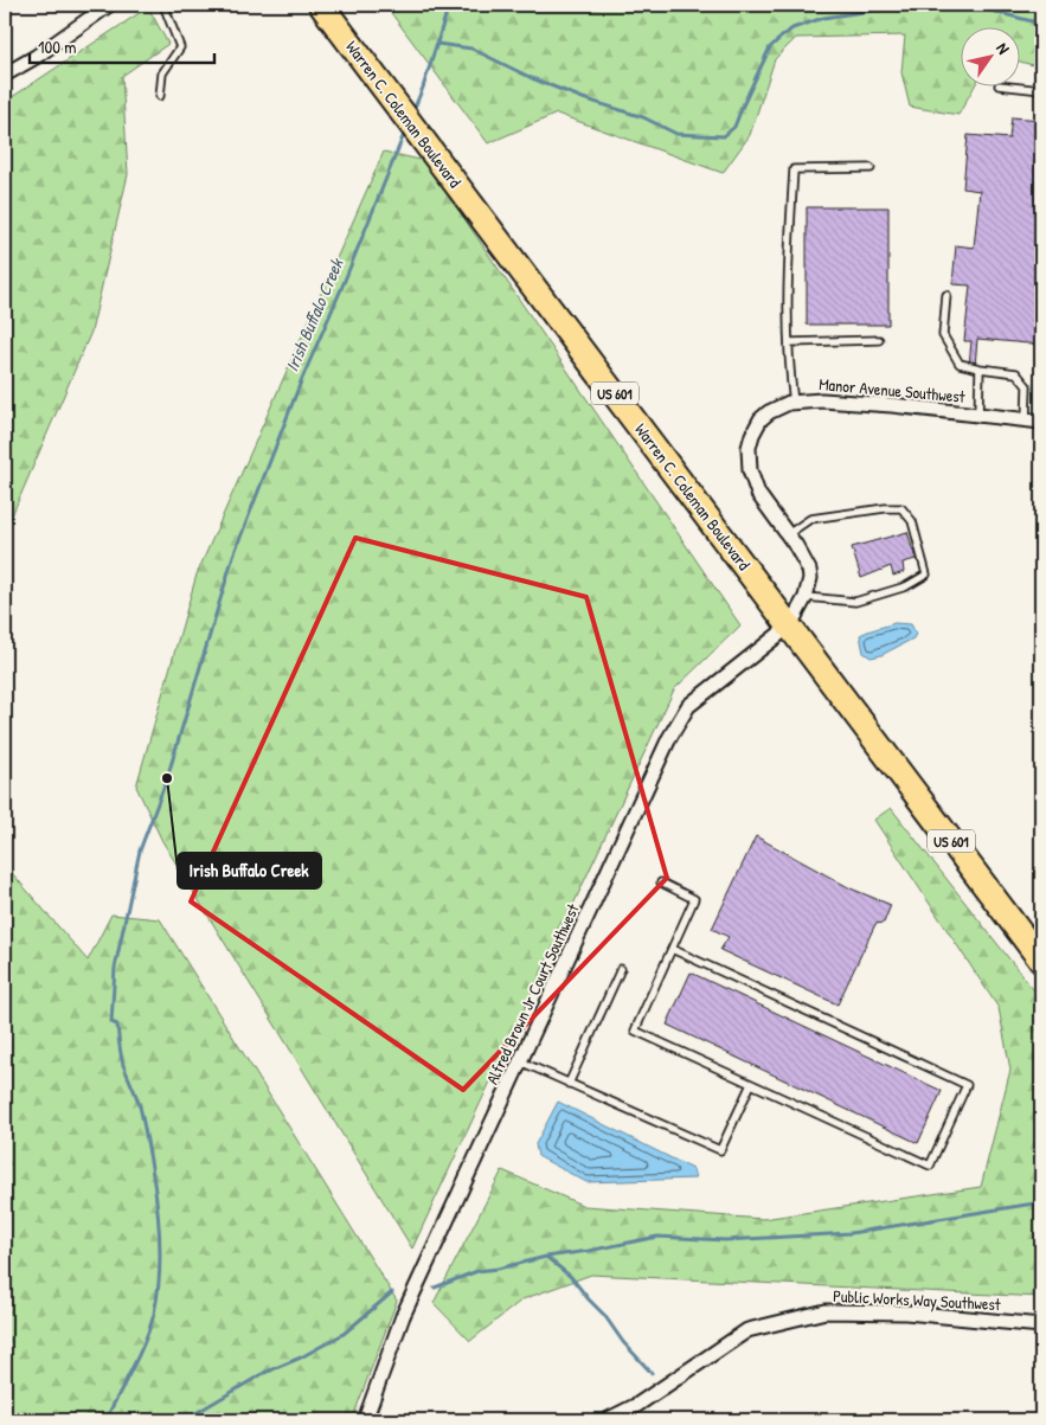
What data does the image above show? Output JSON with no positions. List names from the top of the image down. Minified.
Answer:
{"streets":{"highway":["Warren C. Coleman Boulevard","US 601"],"street":["Manor Avenue Southwest","Alfred Brown Jr Court Southwest","Public Works Way Southwest"]},"crossings":[["Warren C. Coleman Boulevard","Manor Avenue Southwest"],["Warren C. Coleman Boulevard","Alfred Brown Jr Court Southwest"],["Manor Avenue Southwest","Alfred Brown Jr Court Southwest"]],"water":["Irish Buffalo Creek"],"places":["Irish Buffalo Creek"],"scale_bar":"100 m","north":"top right"}
